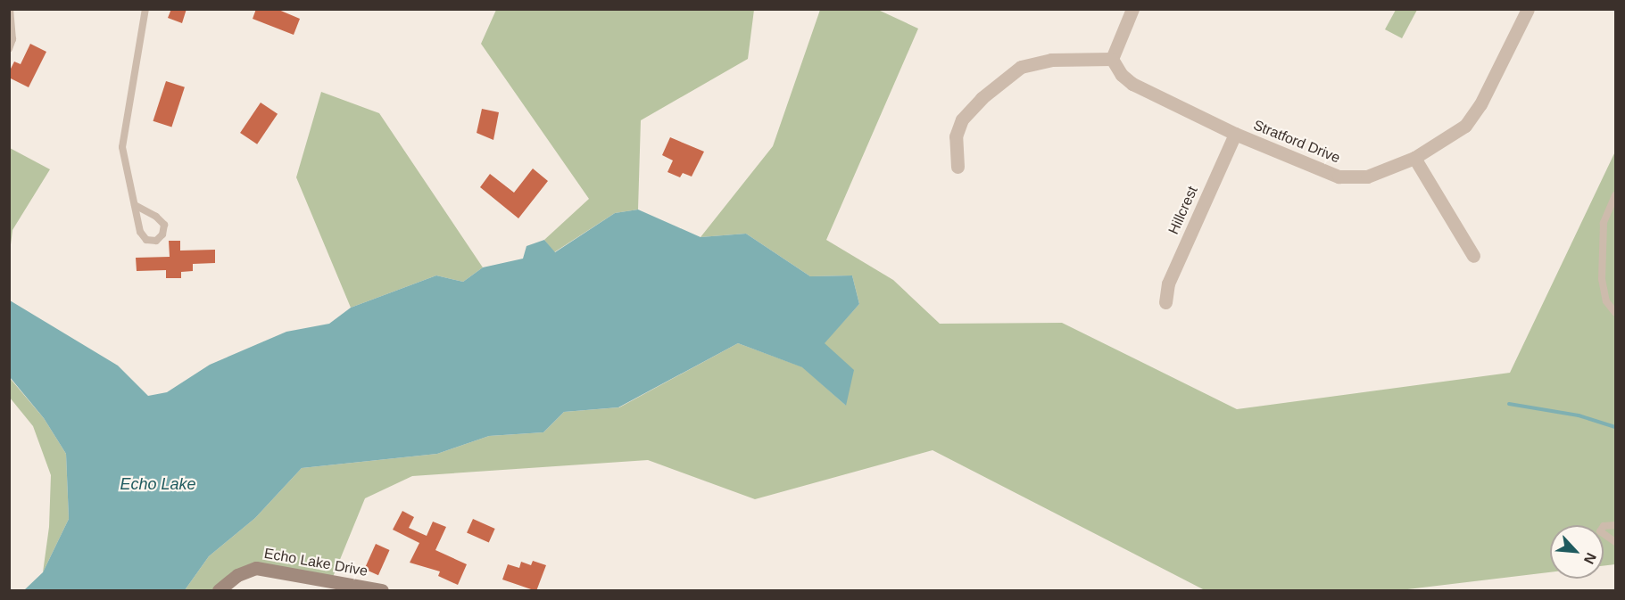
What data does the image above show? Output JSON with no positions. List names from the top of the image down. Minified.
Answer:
{"streets":{"street":["Stratford Drive","Hillcrest","Echo Lake Drive"]},"crossings":[["Stratford Drive","Hillcrest"]],"water":["Echo Lake"],"north":"bottom right"}
